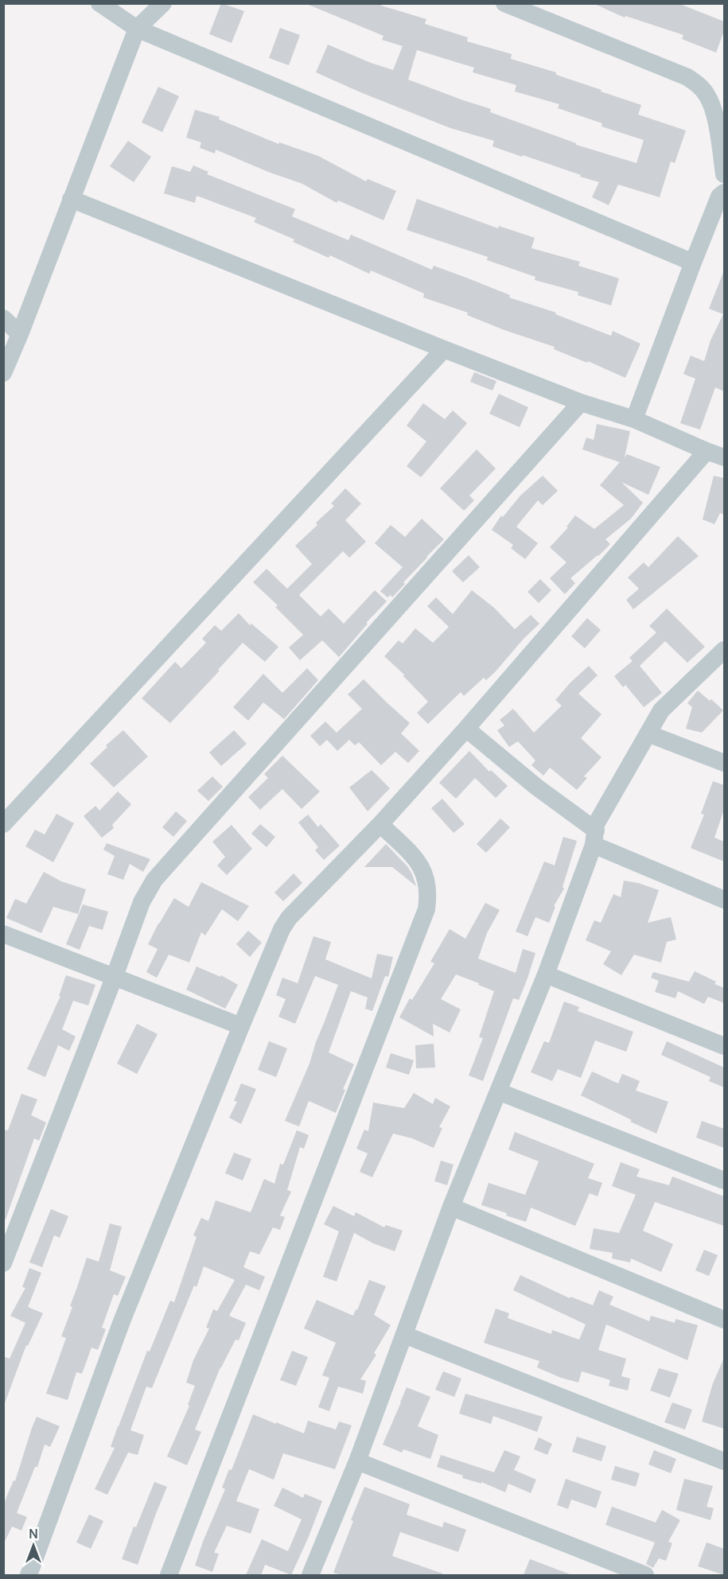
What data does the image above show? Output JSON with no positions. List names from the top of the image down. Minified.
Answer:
{"north":"top"}
